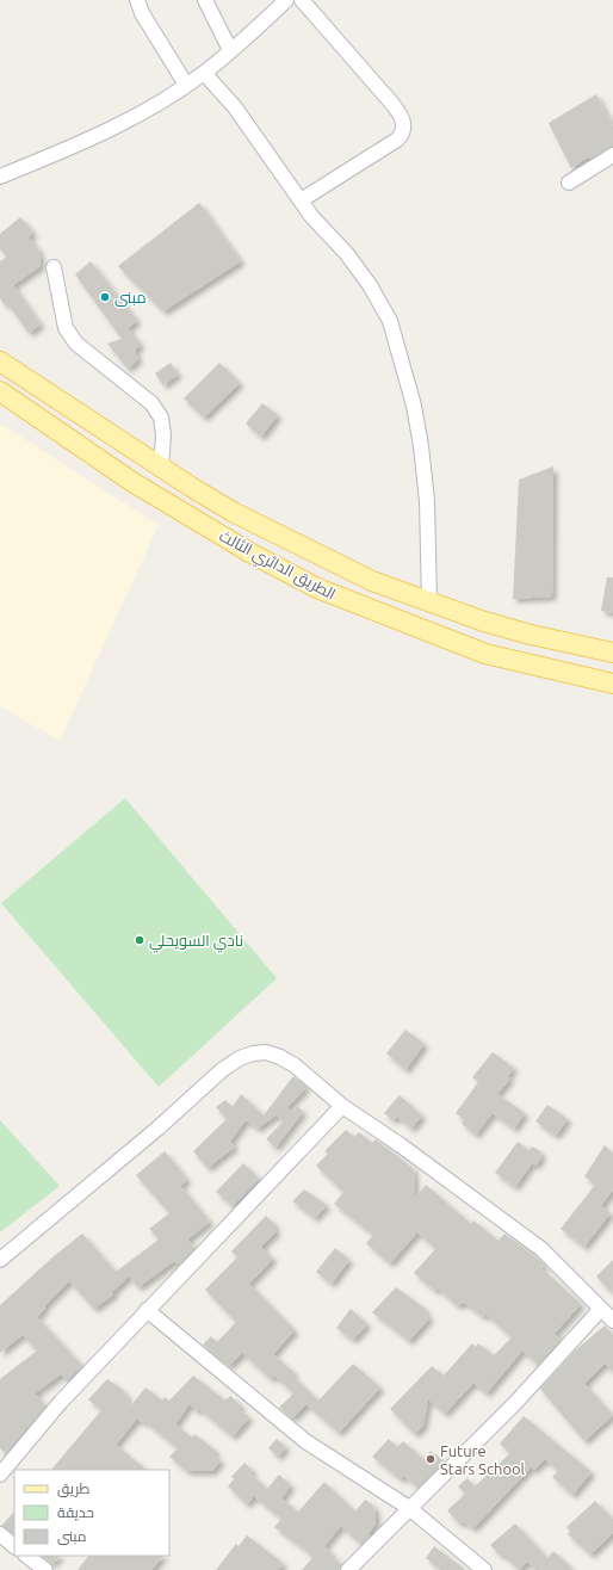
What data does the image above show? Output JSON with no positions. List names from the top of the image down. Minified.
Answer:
{"streets":{"main road":["الطريق الدائري الثالث"]},"places":["مبنى","نادي السويحلي","Future Stars School"],"legend":["طريق","حديقة","مبنى"]}
